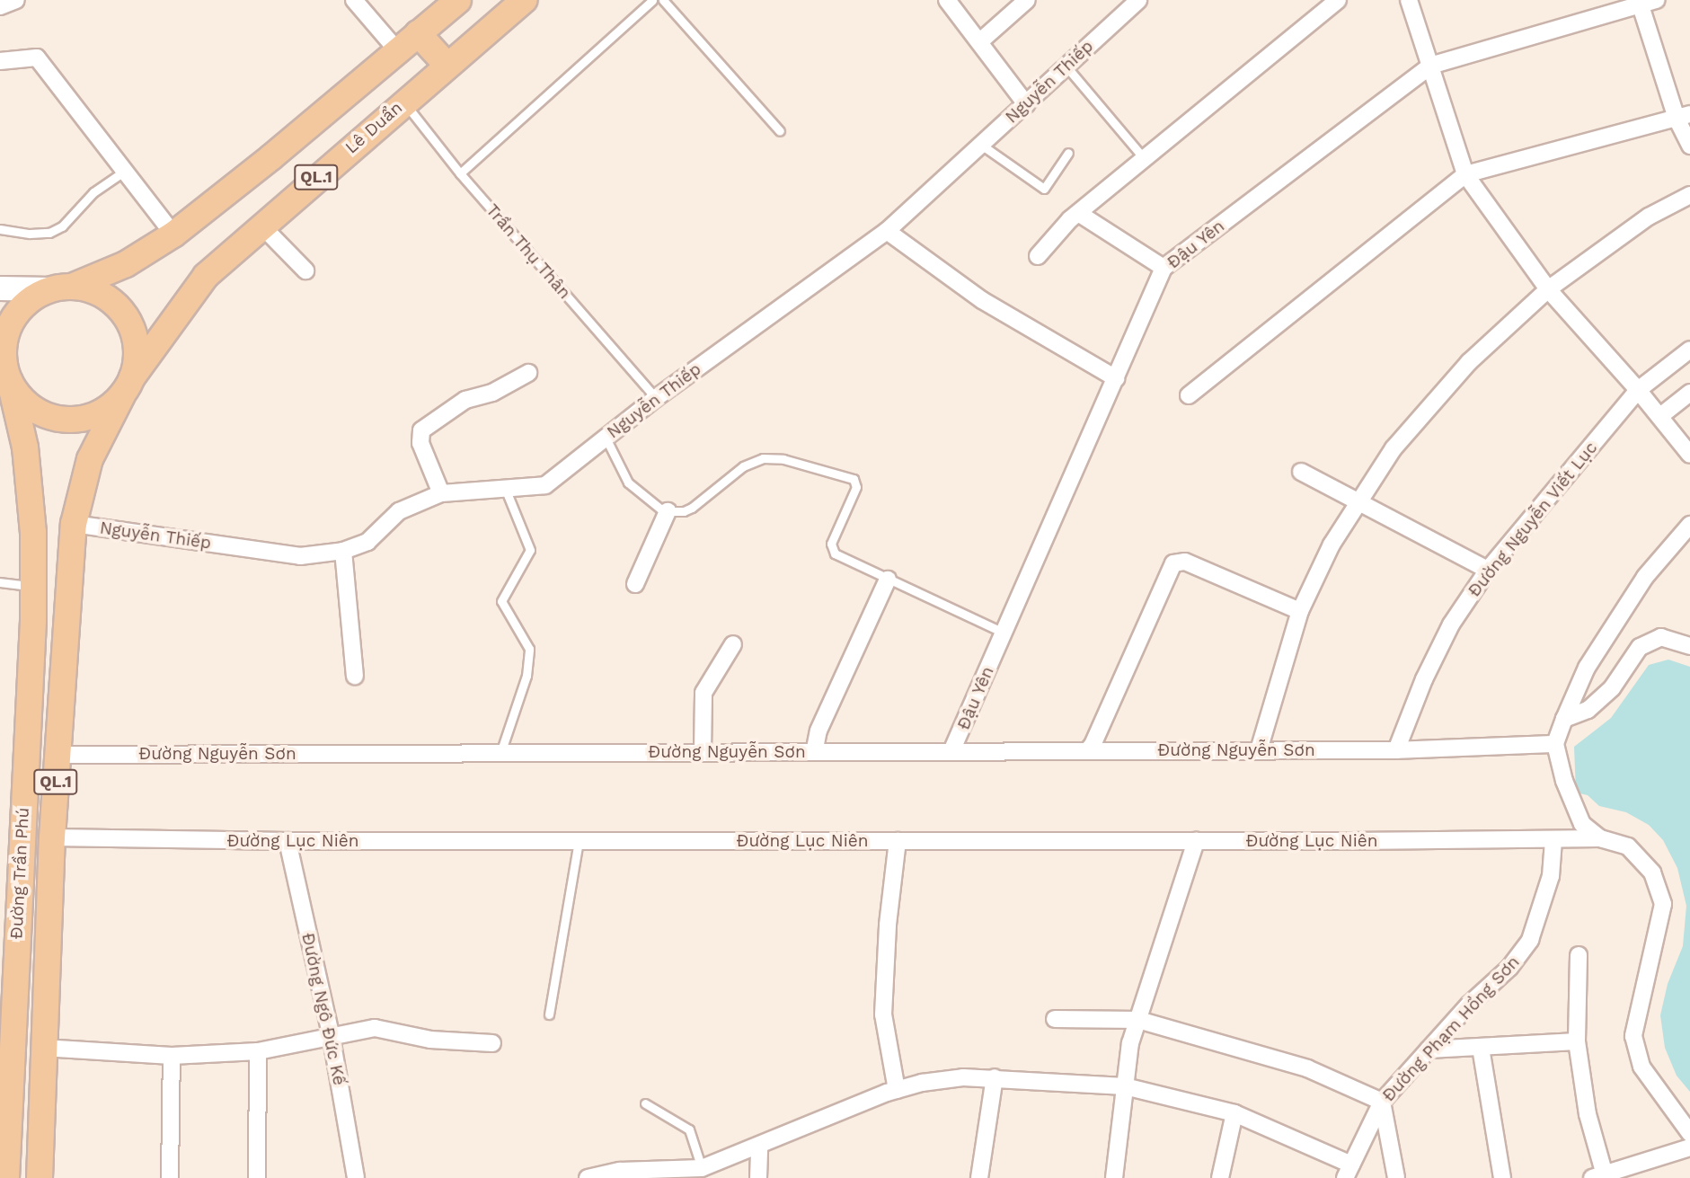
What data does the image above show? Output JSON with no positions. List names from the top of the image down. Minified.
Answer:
{"streets":{"main road":["Lê Duẩn","QL.1","Đường Trần Phú"],"street":["Nguyễn Thiếp","Đậu Yên","Đường Nguyễn Viết Lục","Đường Nguyễn Sơn","Đường Lục Niên","Đường Ngô Đức Kế","Đường Phạm Hồng Sơn"],"lane":["Trần Thụ Thân"]},"crossings":[["Nguyễn Thiếp","Trần Thụ Thân"],["Nguyễn Thiếp","Đường Trần Phú"],["Lê Duẩn","QL.1"],["Lê Duẩn","Trần Thụ Thân"],["Lê Duẩn","Đường Trần Phú"],["QL.1","Đường Trần Phú"],["Đậu Yên","Đường Nguyễn Sơn"],["Đường Nguyễn Viết Lục","Đường Nguyễn Sơn"],["Đường Nguyễn Sơn","Đường Trần Phú"],["Đường Lục Niên","Đường Trần Phú"],["Đường Lục Niên","Đường Ngô Đức Kế"],["Đường Lục Niên","Đường Phạm Hồng Sơn"]]}
